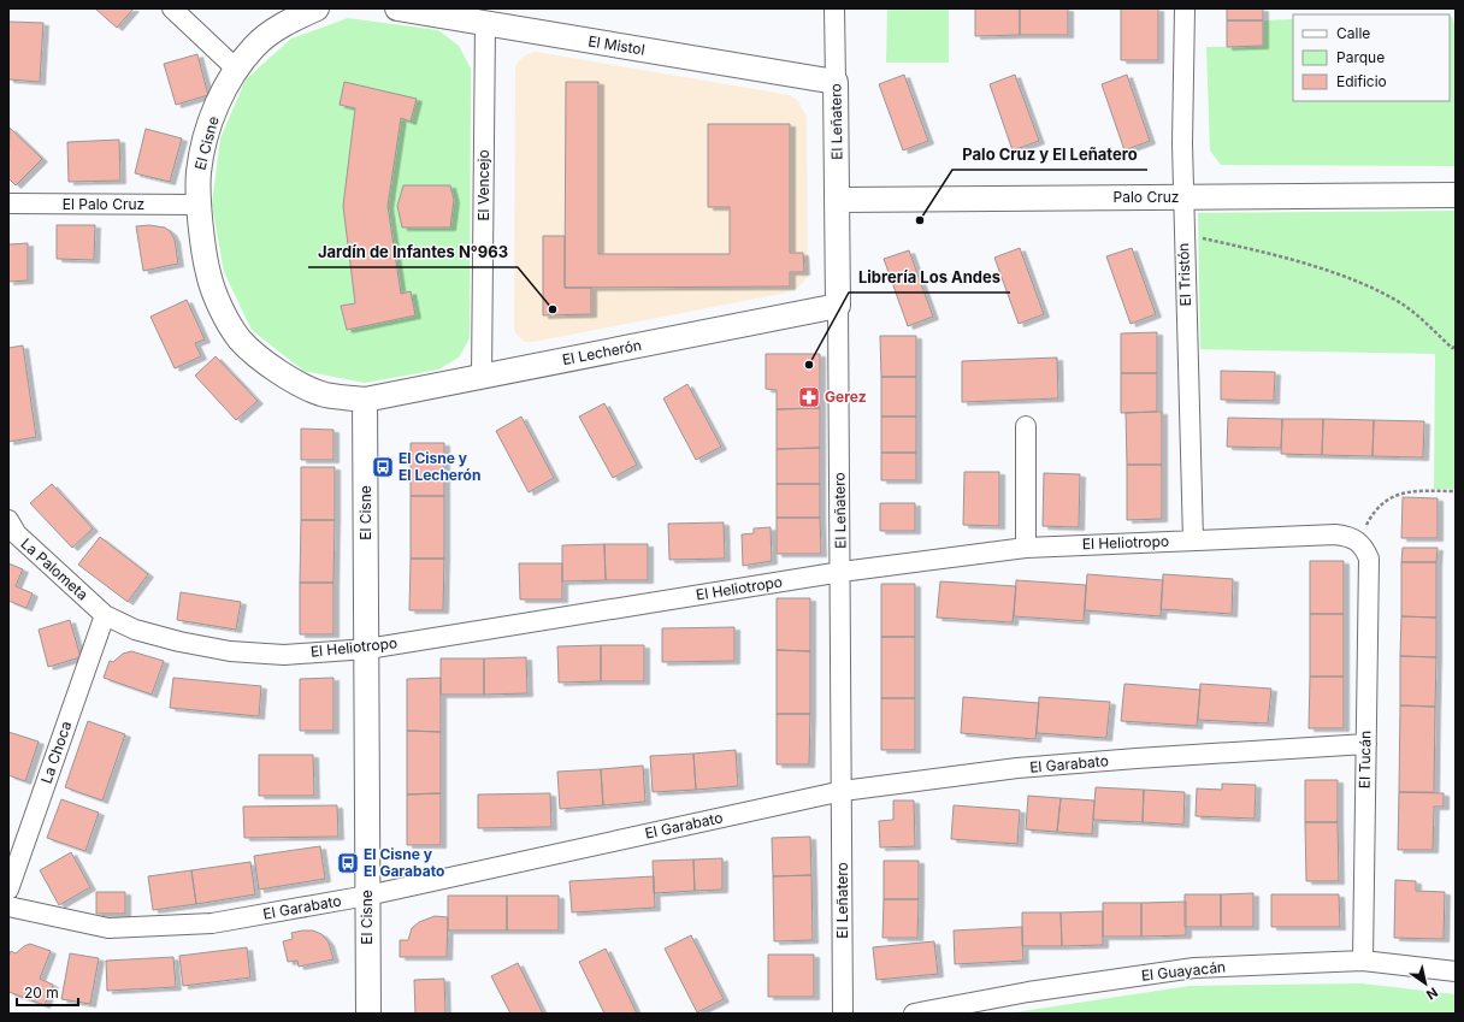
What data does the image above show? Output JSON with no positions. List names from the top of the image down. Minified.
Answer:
{"streets":{"street":["El Mistol","El Leñatero","El Cisne","El Vencejo","Palo Cruz","El Palo Cruz","El Tristón","El Lecherón","El Heliotropo","La Palometa","La Choca","El Tucán","El Garabato","El Guayacán"]},"crossings":[["El Mistol","El Leñatero"],["El Mistol","El Vencejo"],["El Leñatero","Palo Cruz"],["El Leñatero","El Lecherón"],["El Leñatero","El Heliotropo"],["El Leñatero","El Garabato"],["El Cisne","El Palo Cruz"],["El Cisne","El Lecherón"],["El Cisne","El Heliotropo"],["El Cisne","El Garabato"],["El Vencejo","El Lecherón"],["Palo Cruz","El Tristón"],["El Tristón","El Heliotropo"],["El Heliotropo","La Palometa"],["El Heliotropo","La Choca"],["El Heliotropo","El Tucán"],["La Palometa","La Choca"],["El Tucán","El Garabato"],["El Tucán","El Guayacán"]],"places":{"other":["Palo Cruz y El Leñatero","Jardín de Infantes N°963","Librería Los Andes"],"pharmacy":["Gerez"],"bus stop":["El Cisne y El Lecherón","El Cisne y El Garabato"]},"legend":["Calle","Parque","Edificio"],"scale_bar":"20 m","north":"bottom right"}
